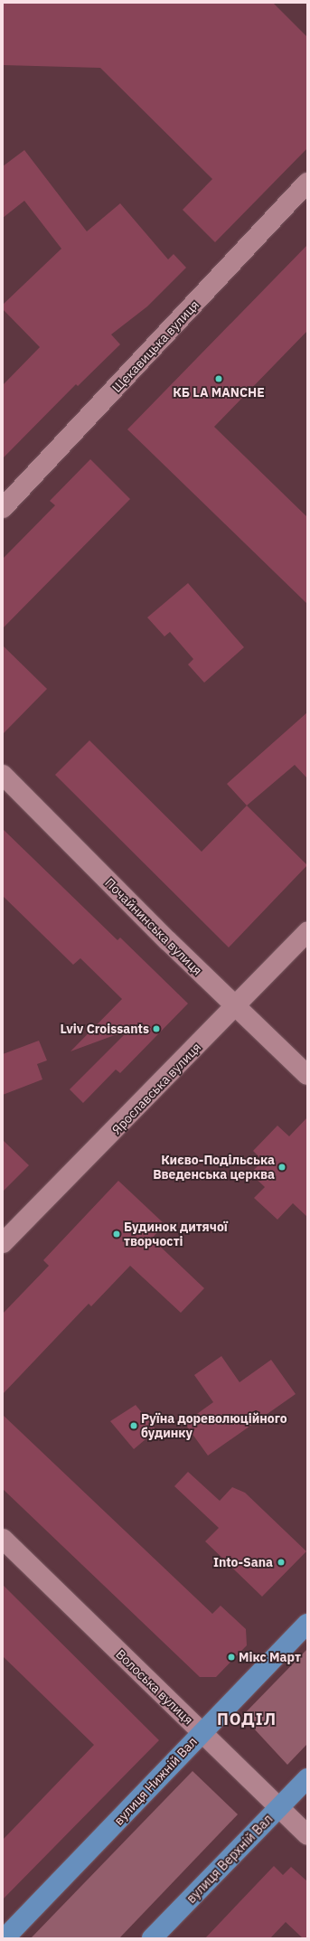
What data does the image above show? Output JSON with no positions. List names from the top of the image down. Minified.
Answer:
{"streets":{"main road":["вулиця Нижній Вал","вулиця Верхній Вал"],"street":["Щекавицька вулиця","Почайнинська вулиця","Ярославська вулиця","Волоська вулиця"]},"crossings":[["Почайнинська вулиця","Ярославська вулиця"],["Волоська вулиця","вулиця Нижній Вал"],["Волоська вулиця","вулиця Верхній Вал"]],"districts":["ПОДІЛ"],"places":["КБ LA MANCHE","Lviv Croissants","Києво-Подільська Введенська церква","Будинок дитячої творчості","Руїна дореволюційного будинку","Into-Sana","Мікс Март"]}
